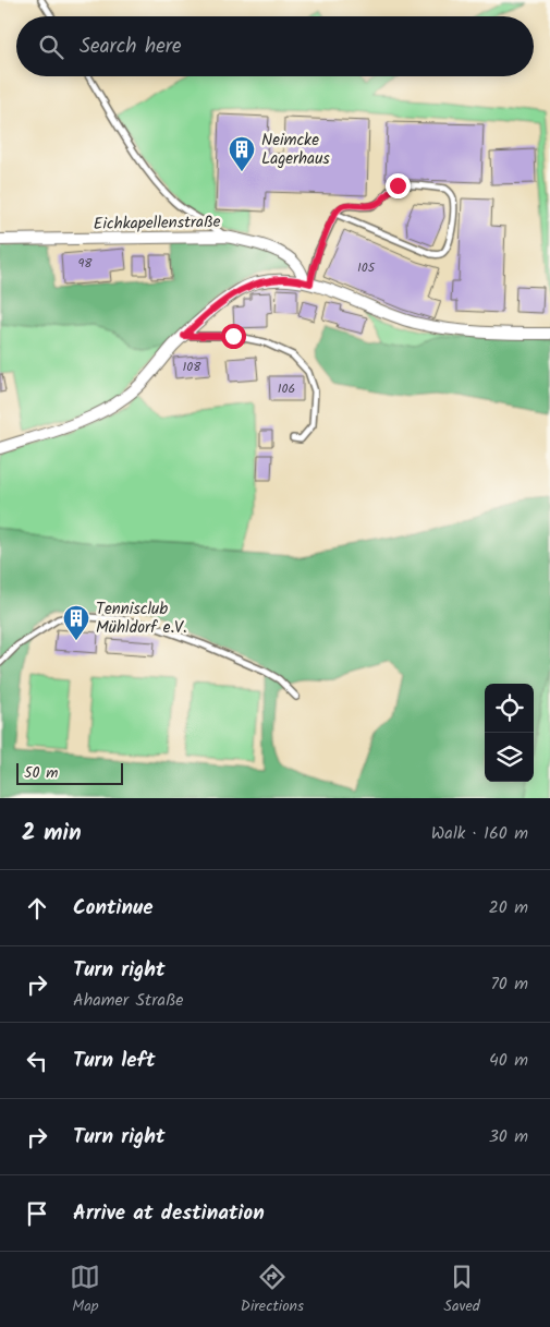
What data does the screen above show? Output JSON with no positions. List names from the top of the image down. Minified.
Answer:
{"streets":{"street":["Eichkapellenstraße"]},"places":{"building":["Neimcke Lagerhaus","Tennisclub Mühldorf e.V."]},"house_numbers":["98","105","108","106"],"scale_bar":"50 m","page":{"search":"Search here","scale":"50 m","heading":["2 min","Walk · 160 m"],"list":[["Continue","20 m"],["Turn right","Ahamer Straße","70 m"],["Turn left","40 m"],["Turn right","30 m"],"Arrive at destination"],"nav":["Map","Directions","Saved"]}}
